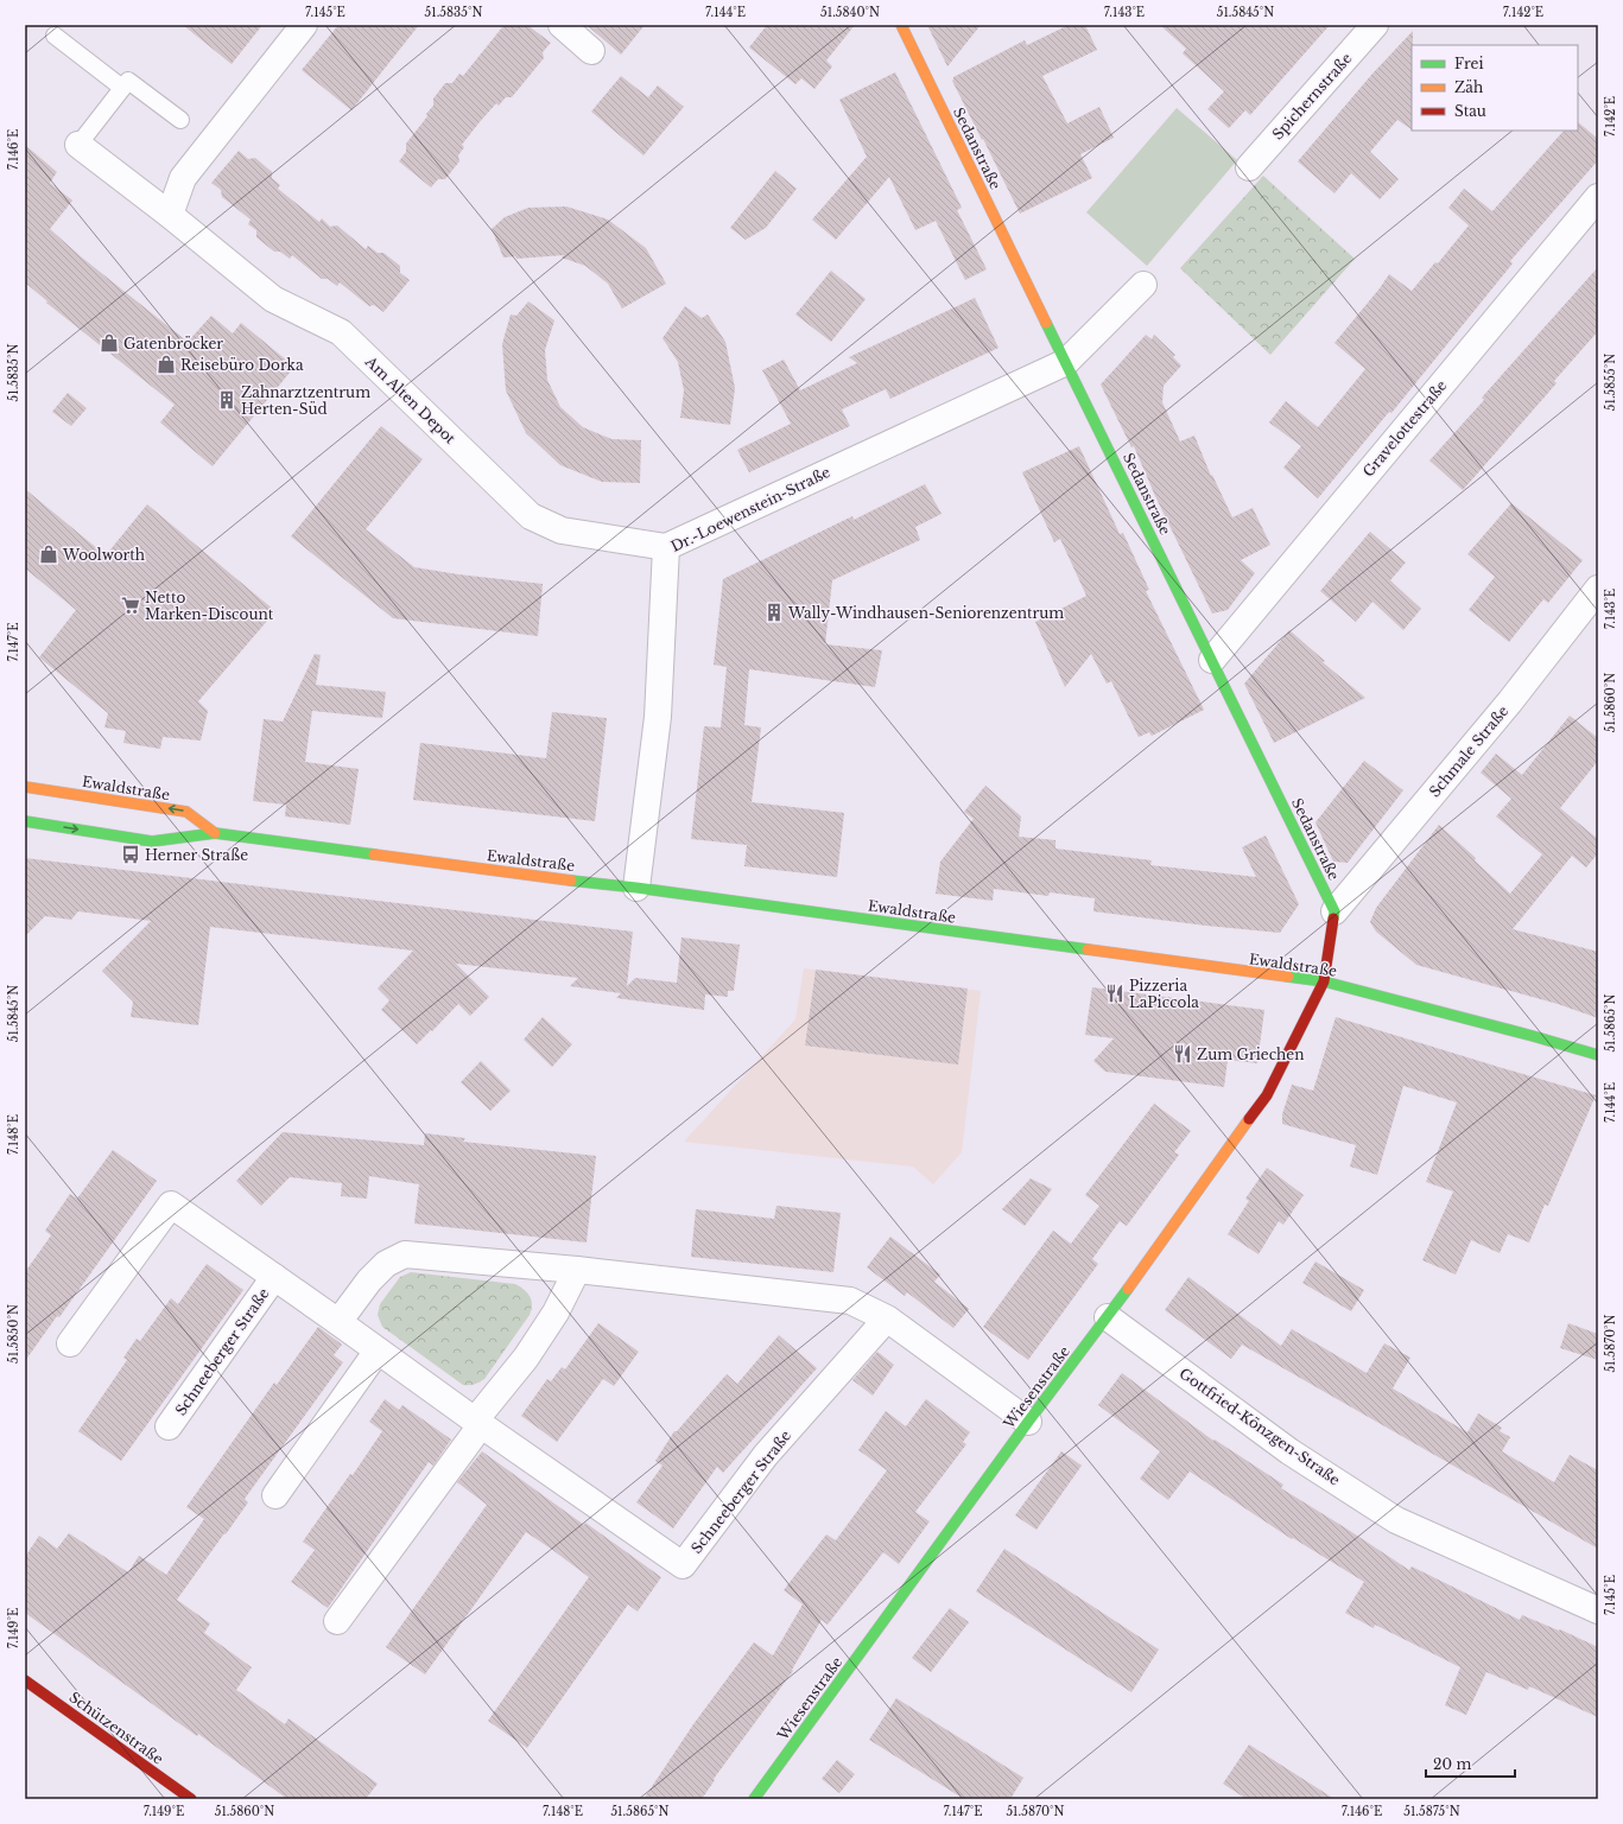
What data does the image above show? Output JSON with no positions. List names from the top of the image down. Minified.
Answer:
{"streets":{"street":["Spichernstraße","Sedanstraße","Am Alten Depot","Gravelottestraße","Dr.-Loewenstein-Straße","Schmale Straße","Ewaldstraße","Schneeberger Straße","Wiesenstraße","Gottfried-Könzgen-Straße","Schützenstraße"]},"crossings":[["Sedanstraße","Gravelottestraße"],["Sedanstraße","Dr.-Loewenstein-Straße"],["Sedanstraße","Schmale Straße"],["Am Alten Depot","Dr.-Loewenstein-Straße"],["Dr.-Loewenstein-Straße","Ewaldstraße"],["Ewaldstraße","Wiesenstraße"],["Wiesenstraße","Gottfried-Könzgen-Straße"]],"places":{"shop":["Gatenbröcker","Reisebüro Dorka","Woolworth"],"building":["Zahnarztzentrum Herten-Süd","Wally-Windhausen-Seniorenzentrum"],"supermarket":["Netto Marken-Discount"],"bus stop":["Herner Straße"],"restaurant":["Pizzeria LaPiccola","Zum Griechen"]},"legend":["Frei","Zäh","Stau"],"scale_bar":"20 m","coordinates":["7.145°E","51.5835°N","7.144°E","51.5840°N","7.143°E","51.5845°N","7.142°E","7.146°E","51.5855°N","7.147°E","51.5860°N","51.5865°N","7.148°E","51.5850°N","51.5870°N","7.149°E","51.5875°N"]}
